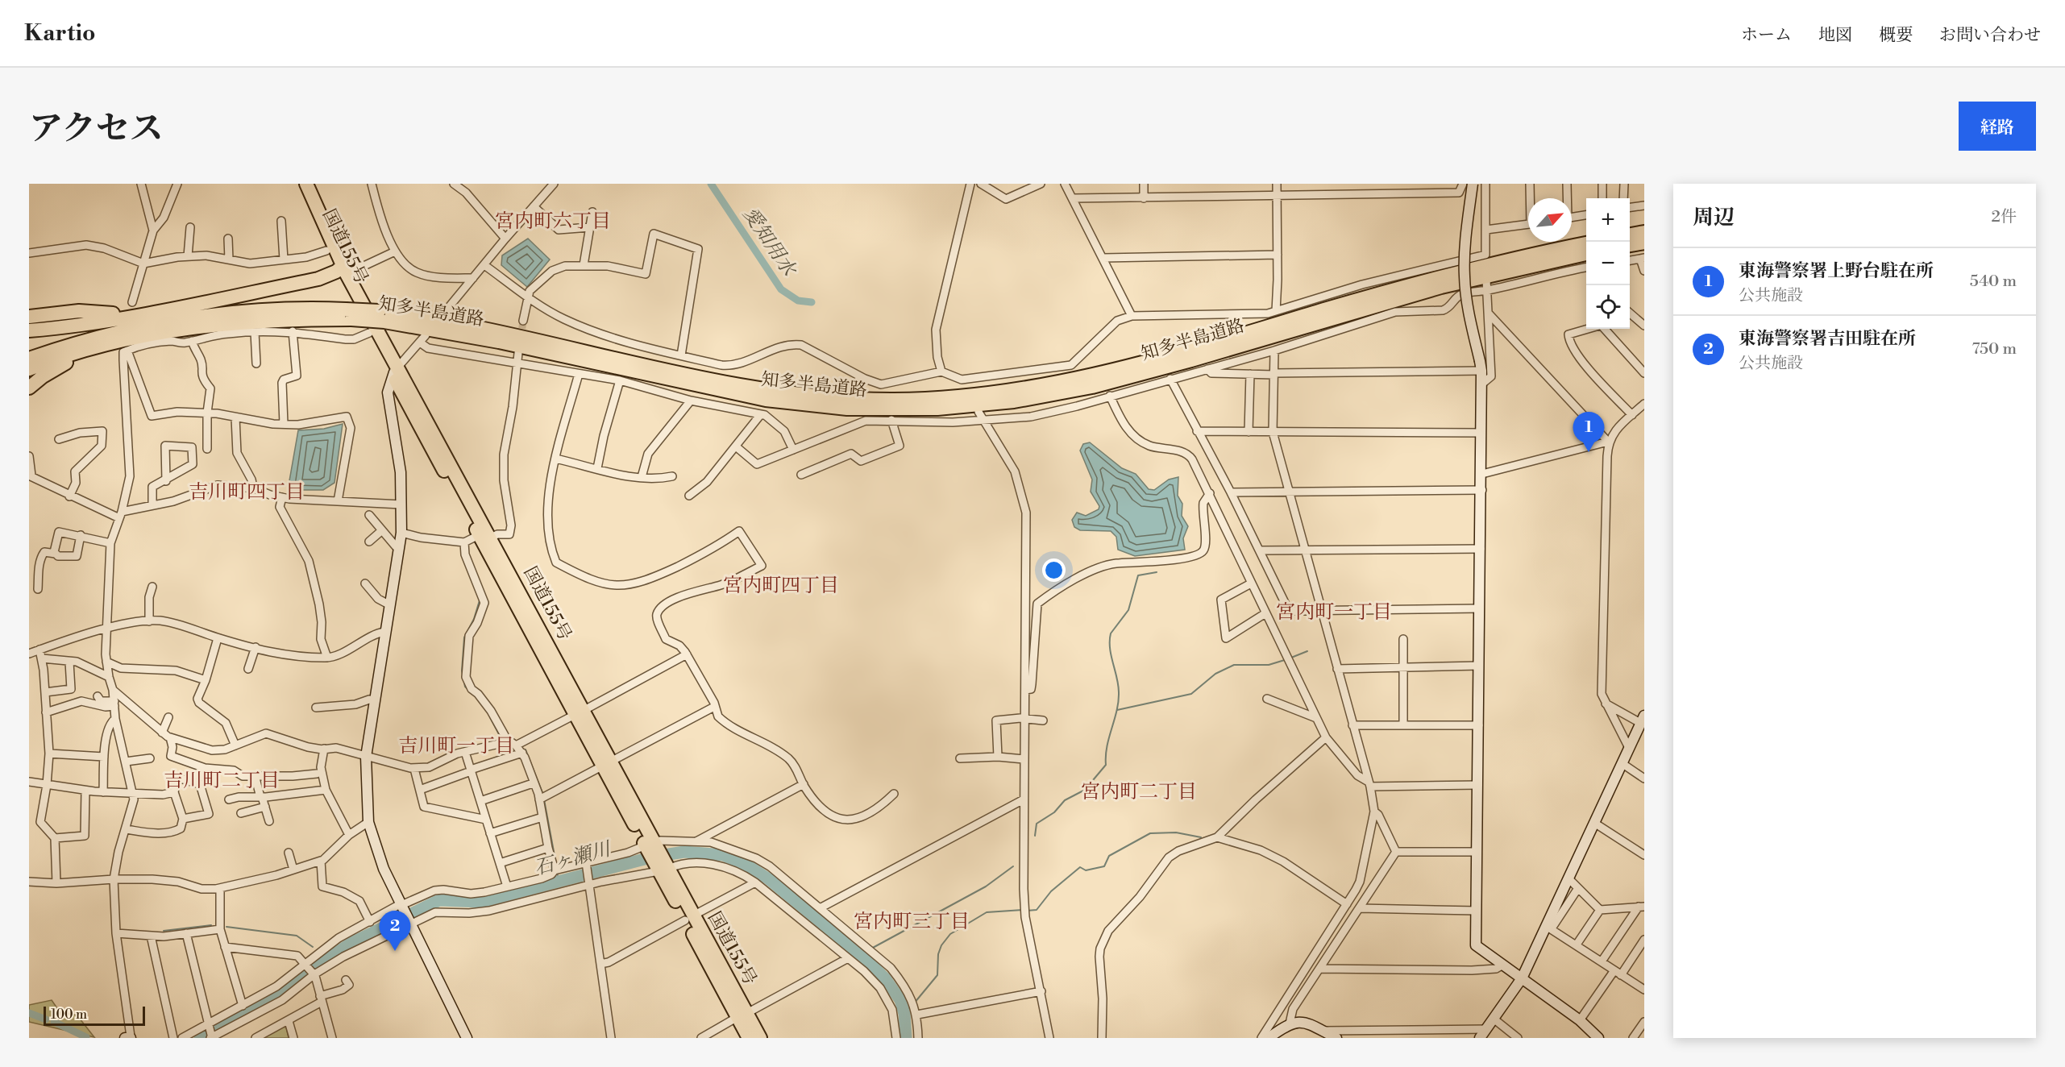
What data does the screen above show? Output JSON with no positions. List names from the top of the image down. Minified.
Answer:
{"streets":{"highway":["国道155号","知多半島道路"]},"districts":["宮内町六丁目","吉川町四丁目","宮内町四丁目","宮内町一丁目","吉川町一丁目","吉川町二丁目","宮内町二丁目","宮内町三丁目"],"water":["愛知用水","石ヶ瀬川"],"scale_bar":"100 m","north":"top right","page":{"header":"Kartio","nav":["ホーム","地図","概要","お問い合わせ"],"title":"アクセス","buttons":"経路","heading":["周辺","2件"],"map_buttons":["+","−"],"list":[{"mark":"1","name":"東海警察署上野台駐在所","note":"公共施設","value":"540 m"},{"mark":"2","name":"東海警察署吉田駐在所","note":"公共施設","value":"750 m"}],"pins":["1","2"],"scale":"100 m"}}
